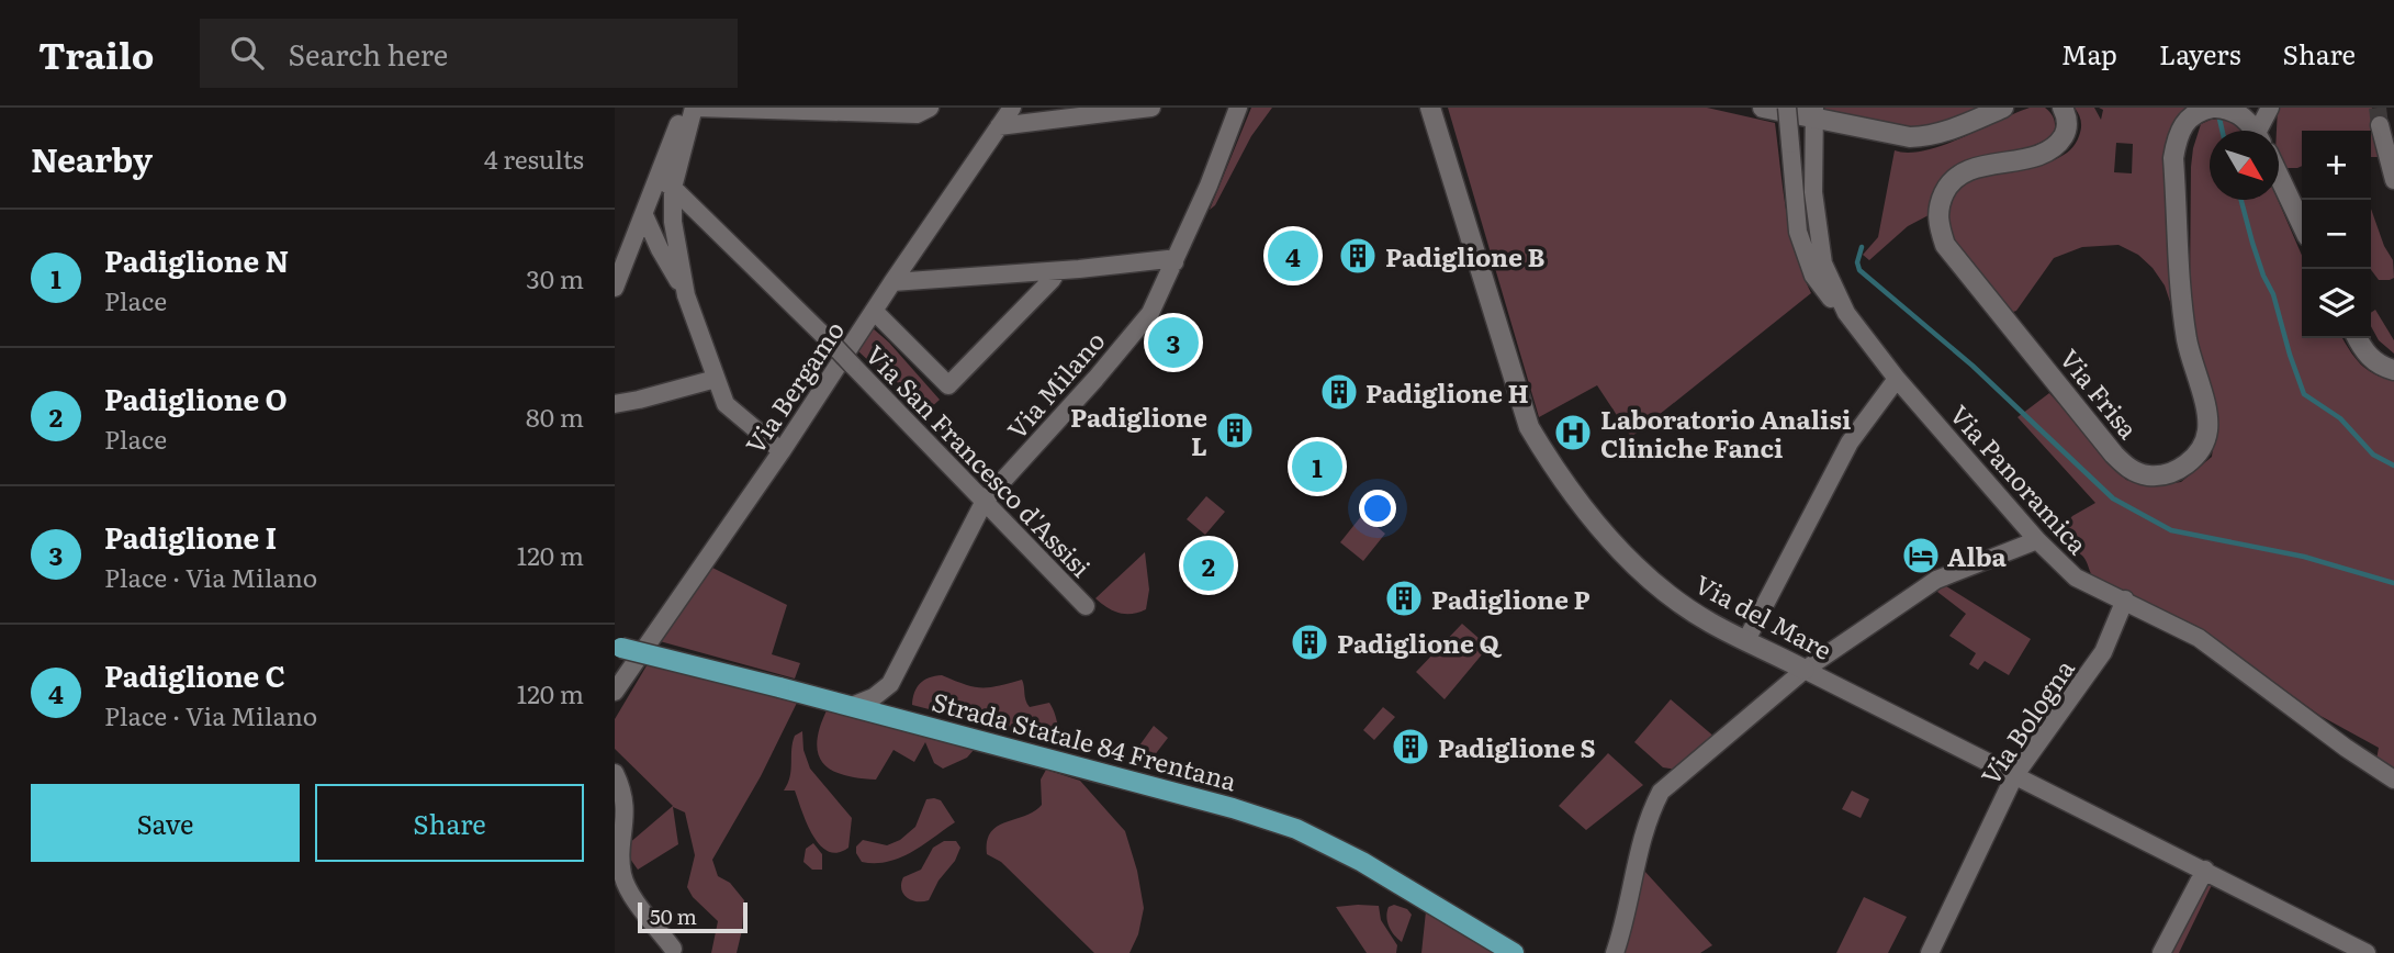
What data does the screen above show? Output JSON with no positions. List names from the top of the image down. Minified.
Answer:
{"streets":{"main road":["Strada Statale 84 Frentana"],"street":["Via Milano","Via Bergamo","Via Frisa","Via San Francesco d'Assisi","Via Panoramica","Via del Mare","Via Bologna"]},"crossings":[["Via Milano","Via San Francesco d'Assisi"],["Via Panoramica","Via Bologna"],["Via del Mare","Via Bologna"]],"places":{"building":["Padiglione B","Padiglione H","Padiglione L","Padiglione P","Padiglione Q","Padiglione S"],"hospital":["Laboratorio Analisi Cliniche Fanci"],"hotel":["Alba"]},"scale_bar":"50 m","north":"bottom right","page":{"header":"Trailo","search":"Search here","nav":["Map","Layers","Share"],"heading":["Nearby","4 results"],"map_buttons":["+","−"],"list":[{"mark":"1","name":"Padiglione N","note":"Place","value":"30 m"},{"mark":"2","name":"Padiglione O","note":"Place","value":"80 m"},{"mark":"3","name":"Padiglione I","note":"Place · Via Milano","value":"120 m"},{"mark":"4","name":"Padiglione C","note":"Place · Via Milano","value":"120 m"}],"pins":["4","3","1","2"],"buttons":["Save","Share"],"scale":"50 m"}}
